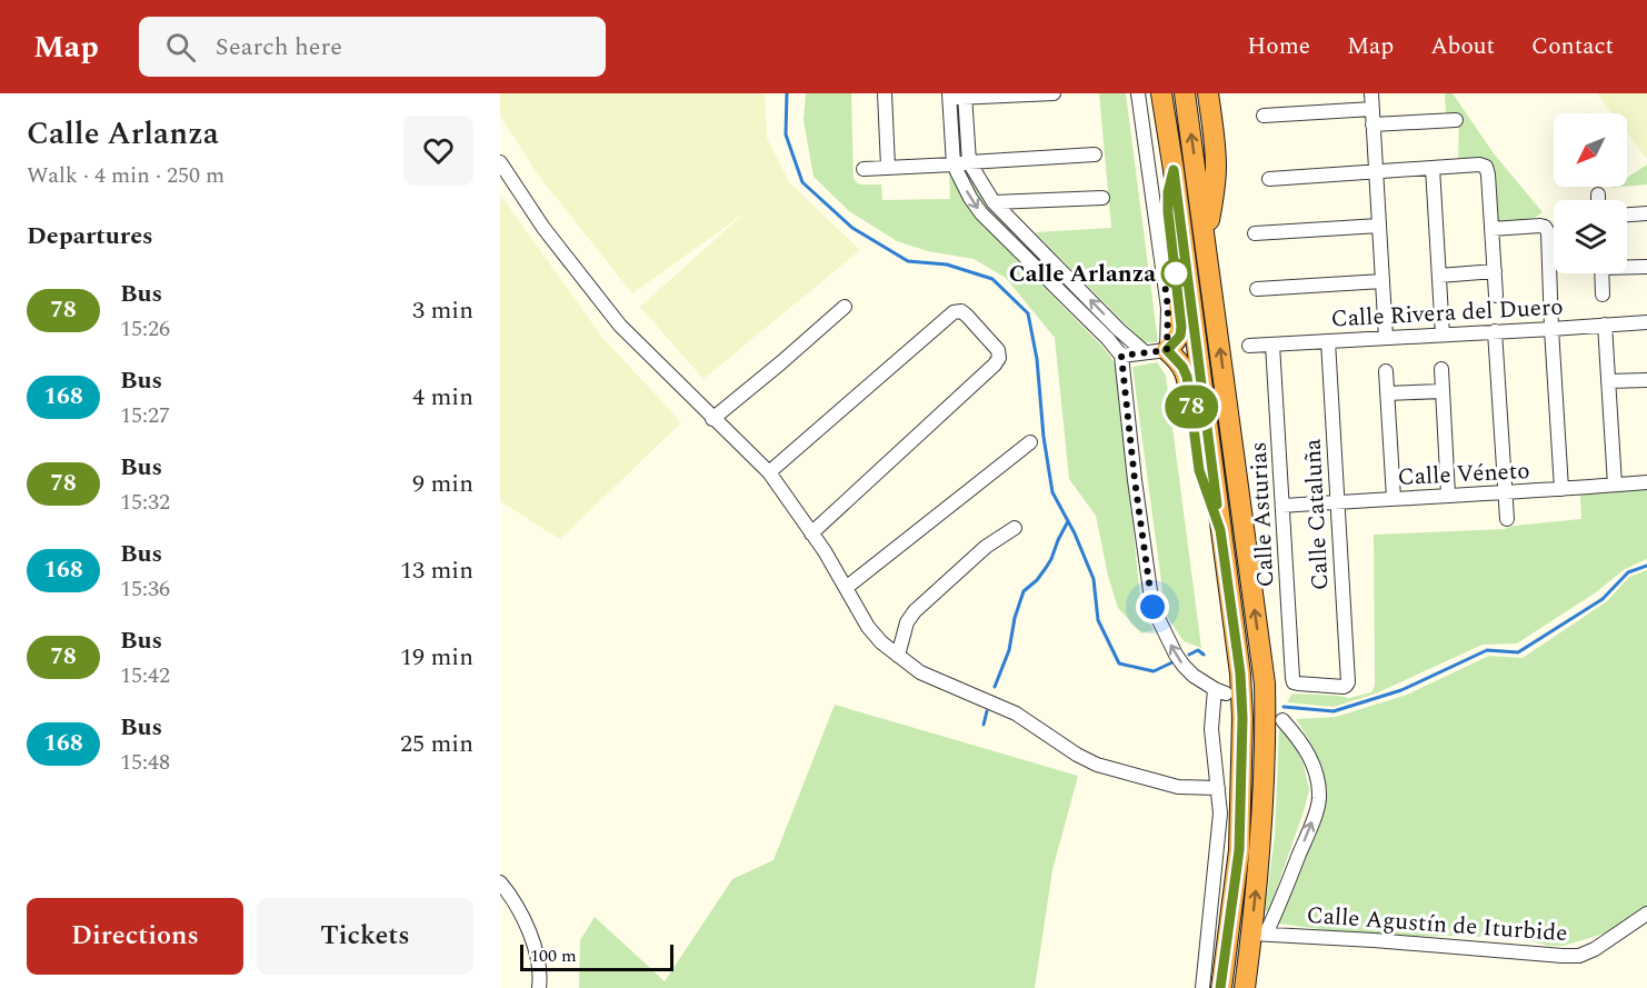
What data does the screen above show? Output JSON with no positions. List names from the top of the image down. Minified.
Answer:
{"streets":{"street":["Calle Rivera del Duero","Calle Véneto","Calle Asturias","Calle Cataluña","Calle Agustín de Iturbide"]},"crossings":[["Calle Rivera del Duero","Calle Asturias"],["Calle Rivera del Duero","Calle Cataluña"],["Calle Véneto","Calle Asturias"],["Calle Véneto","Calle Cataluña"],["Calle Asturias","Calle Cataluña"]],"places":["Calle Arlanza"],"lines":["bus line 78"],"scale_bar":"100 m","north":"bottom left","page":{"header":"Map","search":"Search here","nav":["Home","Map","About","Contact"],"heading":[["Calle Arlanza","Walk · 4 min · 250 m"],"Departures"],"on_map":"78","list":[{"mark":"78","name":"Bus","note":"15:26","value":"3 min"},{"mark":"168","name":"Bus","note":"15:27","value":"4 min"},{"mark":"78","name":"Bus","note":"15:32","value":"9 min"},{"mark":"168","name":"Bus","note":"15:36","value":"13 min"},{"mark":"78","name":"Bus","note":"15:42","value":"19 min"},{"mark":"168","name":"Bus","note":"15:48","value":"25 min"}],"buttons":["Directions","Tickets"],"scale":"100 m"}}
